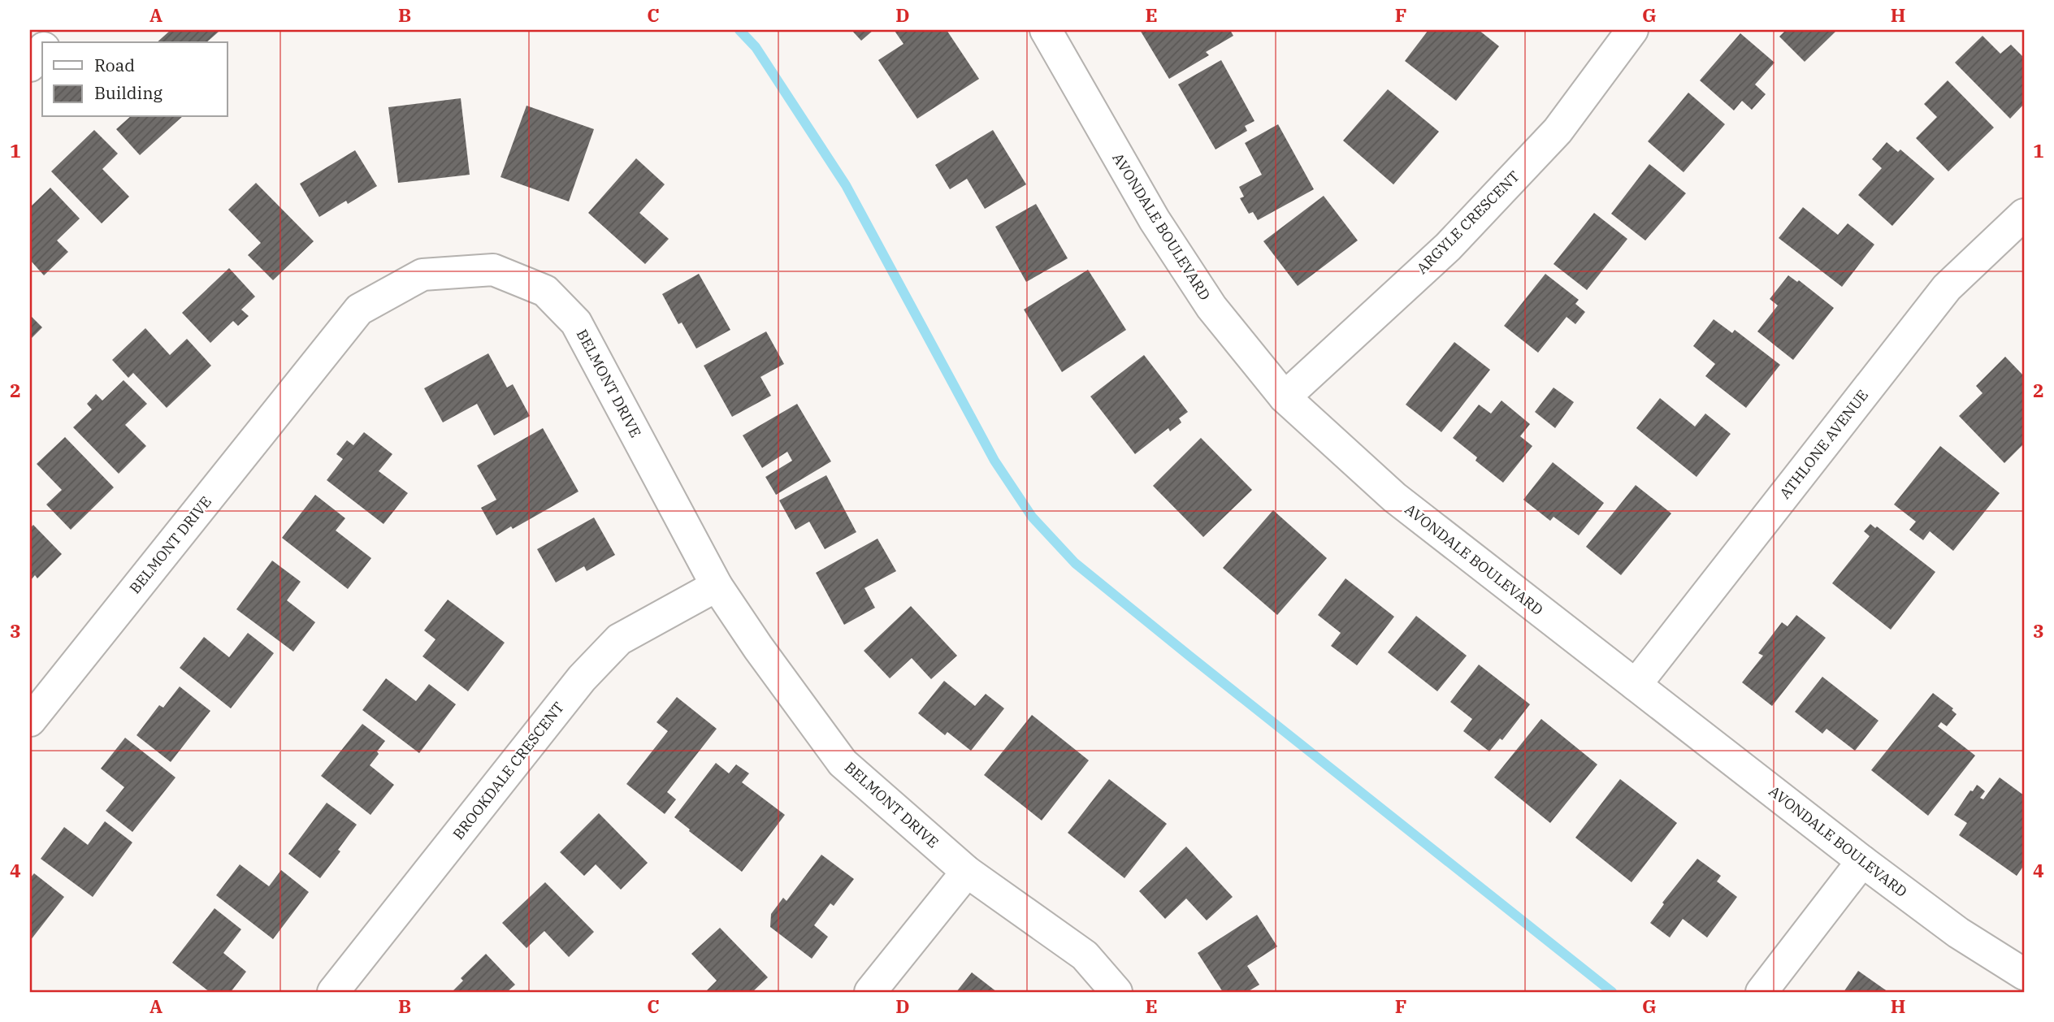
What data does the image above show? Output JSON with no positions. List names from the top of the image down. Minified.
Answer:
{"streets":{"street":["ARGYLE CRESCENT","AVONDALE BOULEVARD","BELMONT DRIVE","ATHLONE AVENUE","BROOKDALE CRESCENT"]},"crossings":[["ARGYLE CRESCENT","AVONDALE BOULEVARD"],["AVONDALE BOULEVARD","ATHLONE AVENUE"],["BELMONT DRIVE","BROOKDALE CRESCENT"]],"legend":["Road","Building"],"grid":{"columns":["A","B","C","D","E","F","G","H"],"rows":["1","2","3","4"]}}
